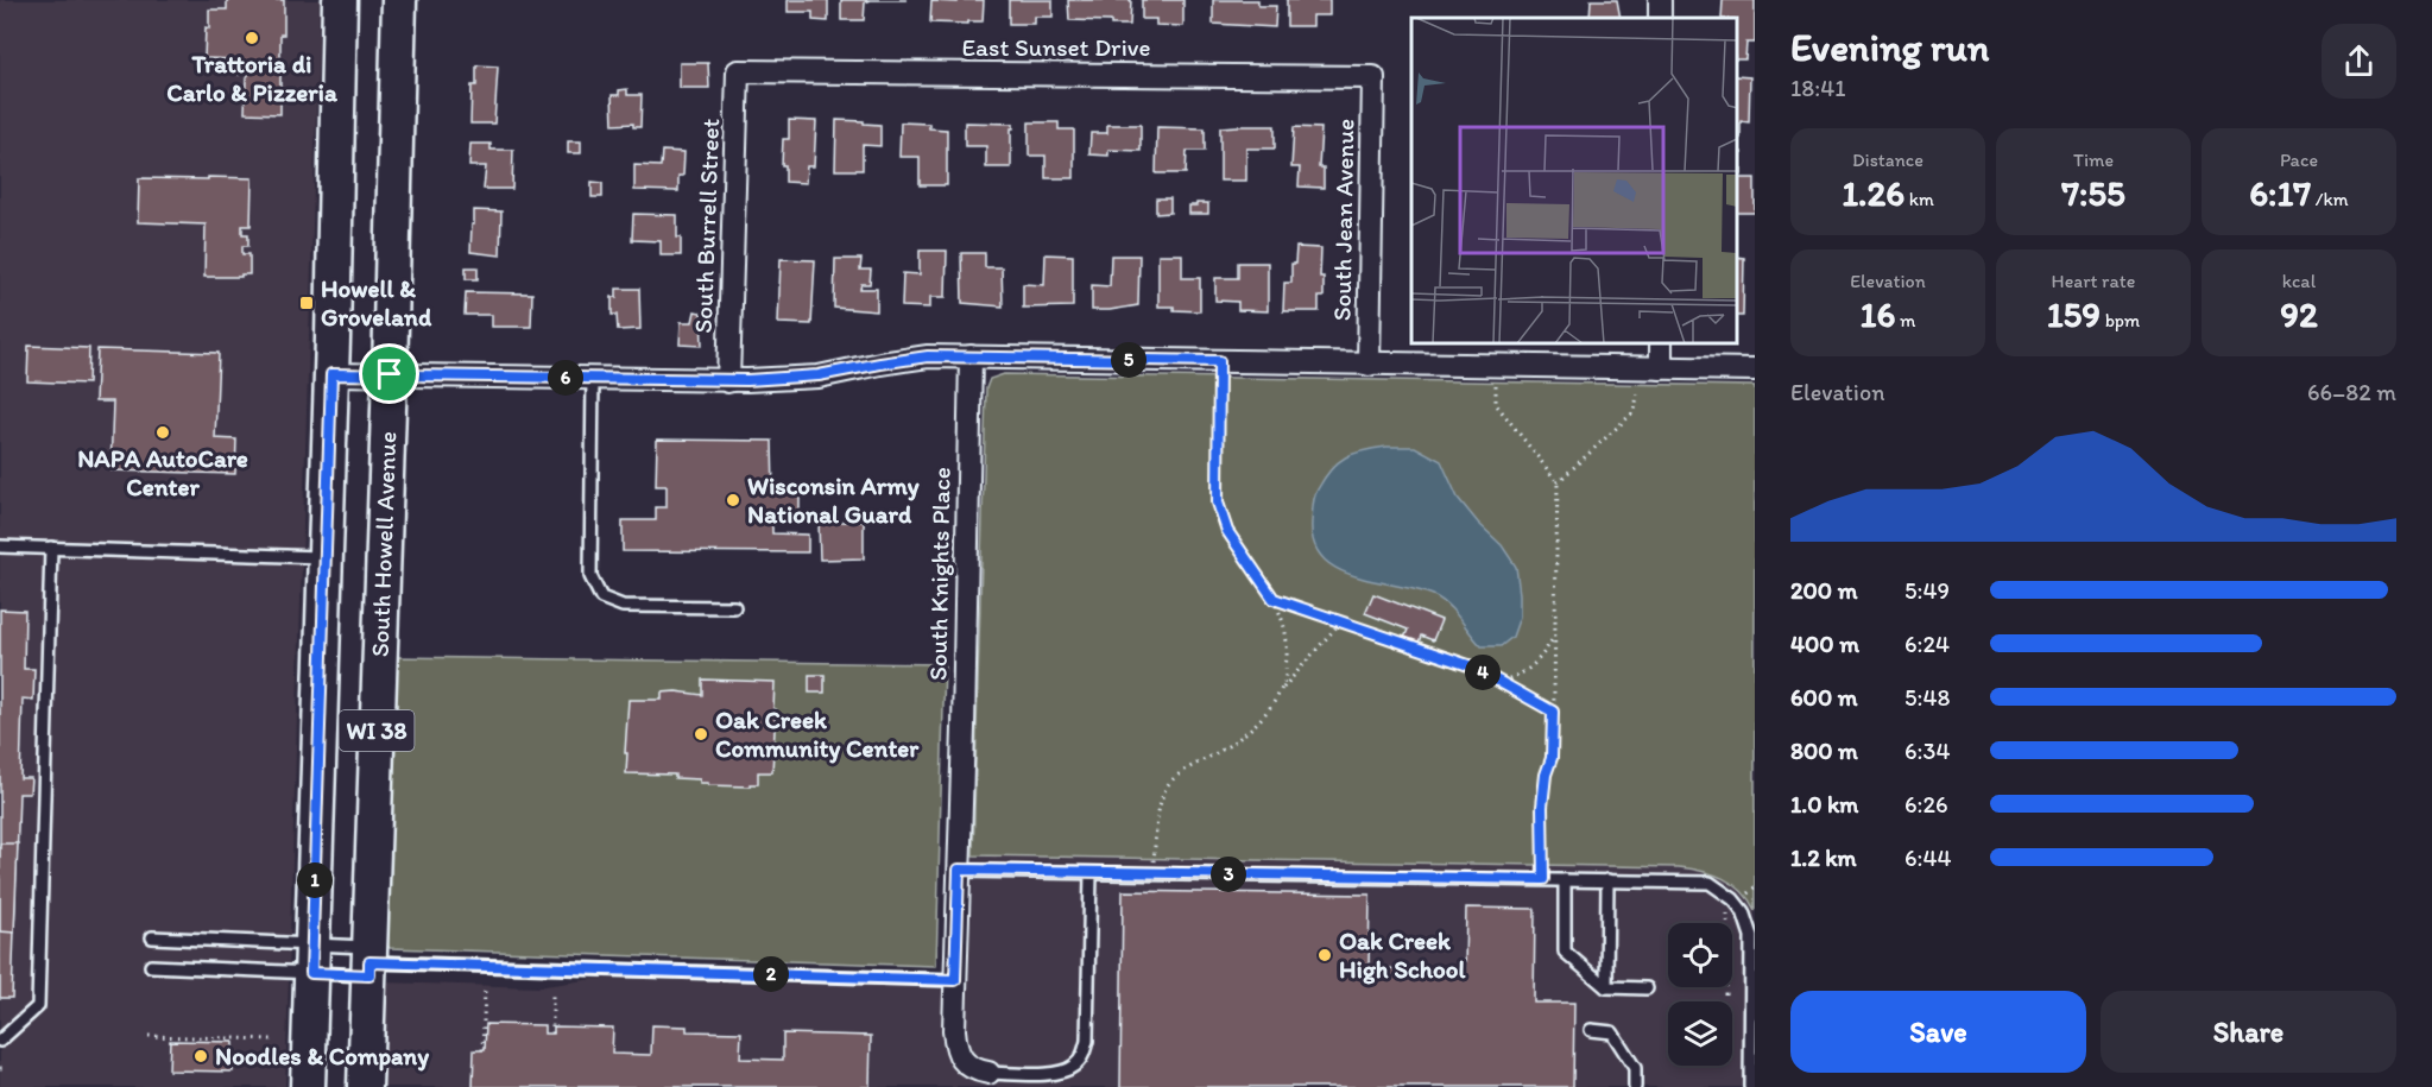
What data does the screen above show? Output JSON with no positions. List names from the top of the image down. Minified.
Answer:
{"streets":{"main road":["South Howell Avenue","WI 38"],"street":["East Sunset Drive","South Jean Avenue","South Burrell Street","South Knights Place"]},"crossings":[["East Sunset Drive","South Jean Avenue"],["East Sunset Drive","South Burrell Street"]],"places":{"other":["Trattoria di Carlo & Pizzeria","NAPA AutoCare Center","Wisconsin Army National Guard","Oak Creek Community Center","Oak Creek High School","Noodles & Company"],"transit":["Howell & Groveland"]},"page":{"heading":["Evening run","18:41"],"stats":[["Distance","1.26 km"],["Time","7:55"],["Pace","6:17 /km"],["Elevation","16 m"],["Heart rate","159 bpm"],["kcal","92"]],"pins":["5","6","4","3","1","2"],"chart":["Elevation","66–82 m"],"list":[{"name":"200 m","note":"5:49"},{"name":"400 m","note":"6:24"},{"name":"600 m","note":"5:48"},{"name":"800 m","note":"6:34"},{"name":"1.0 km","note":"6:26"},{"name":"1.2 km","note":"6:44"}],"buttons":["Save","Share"]}}
